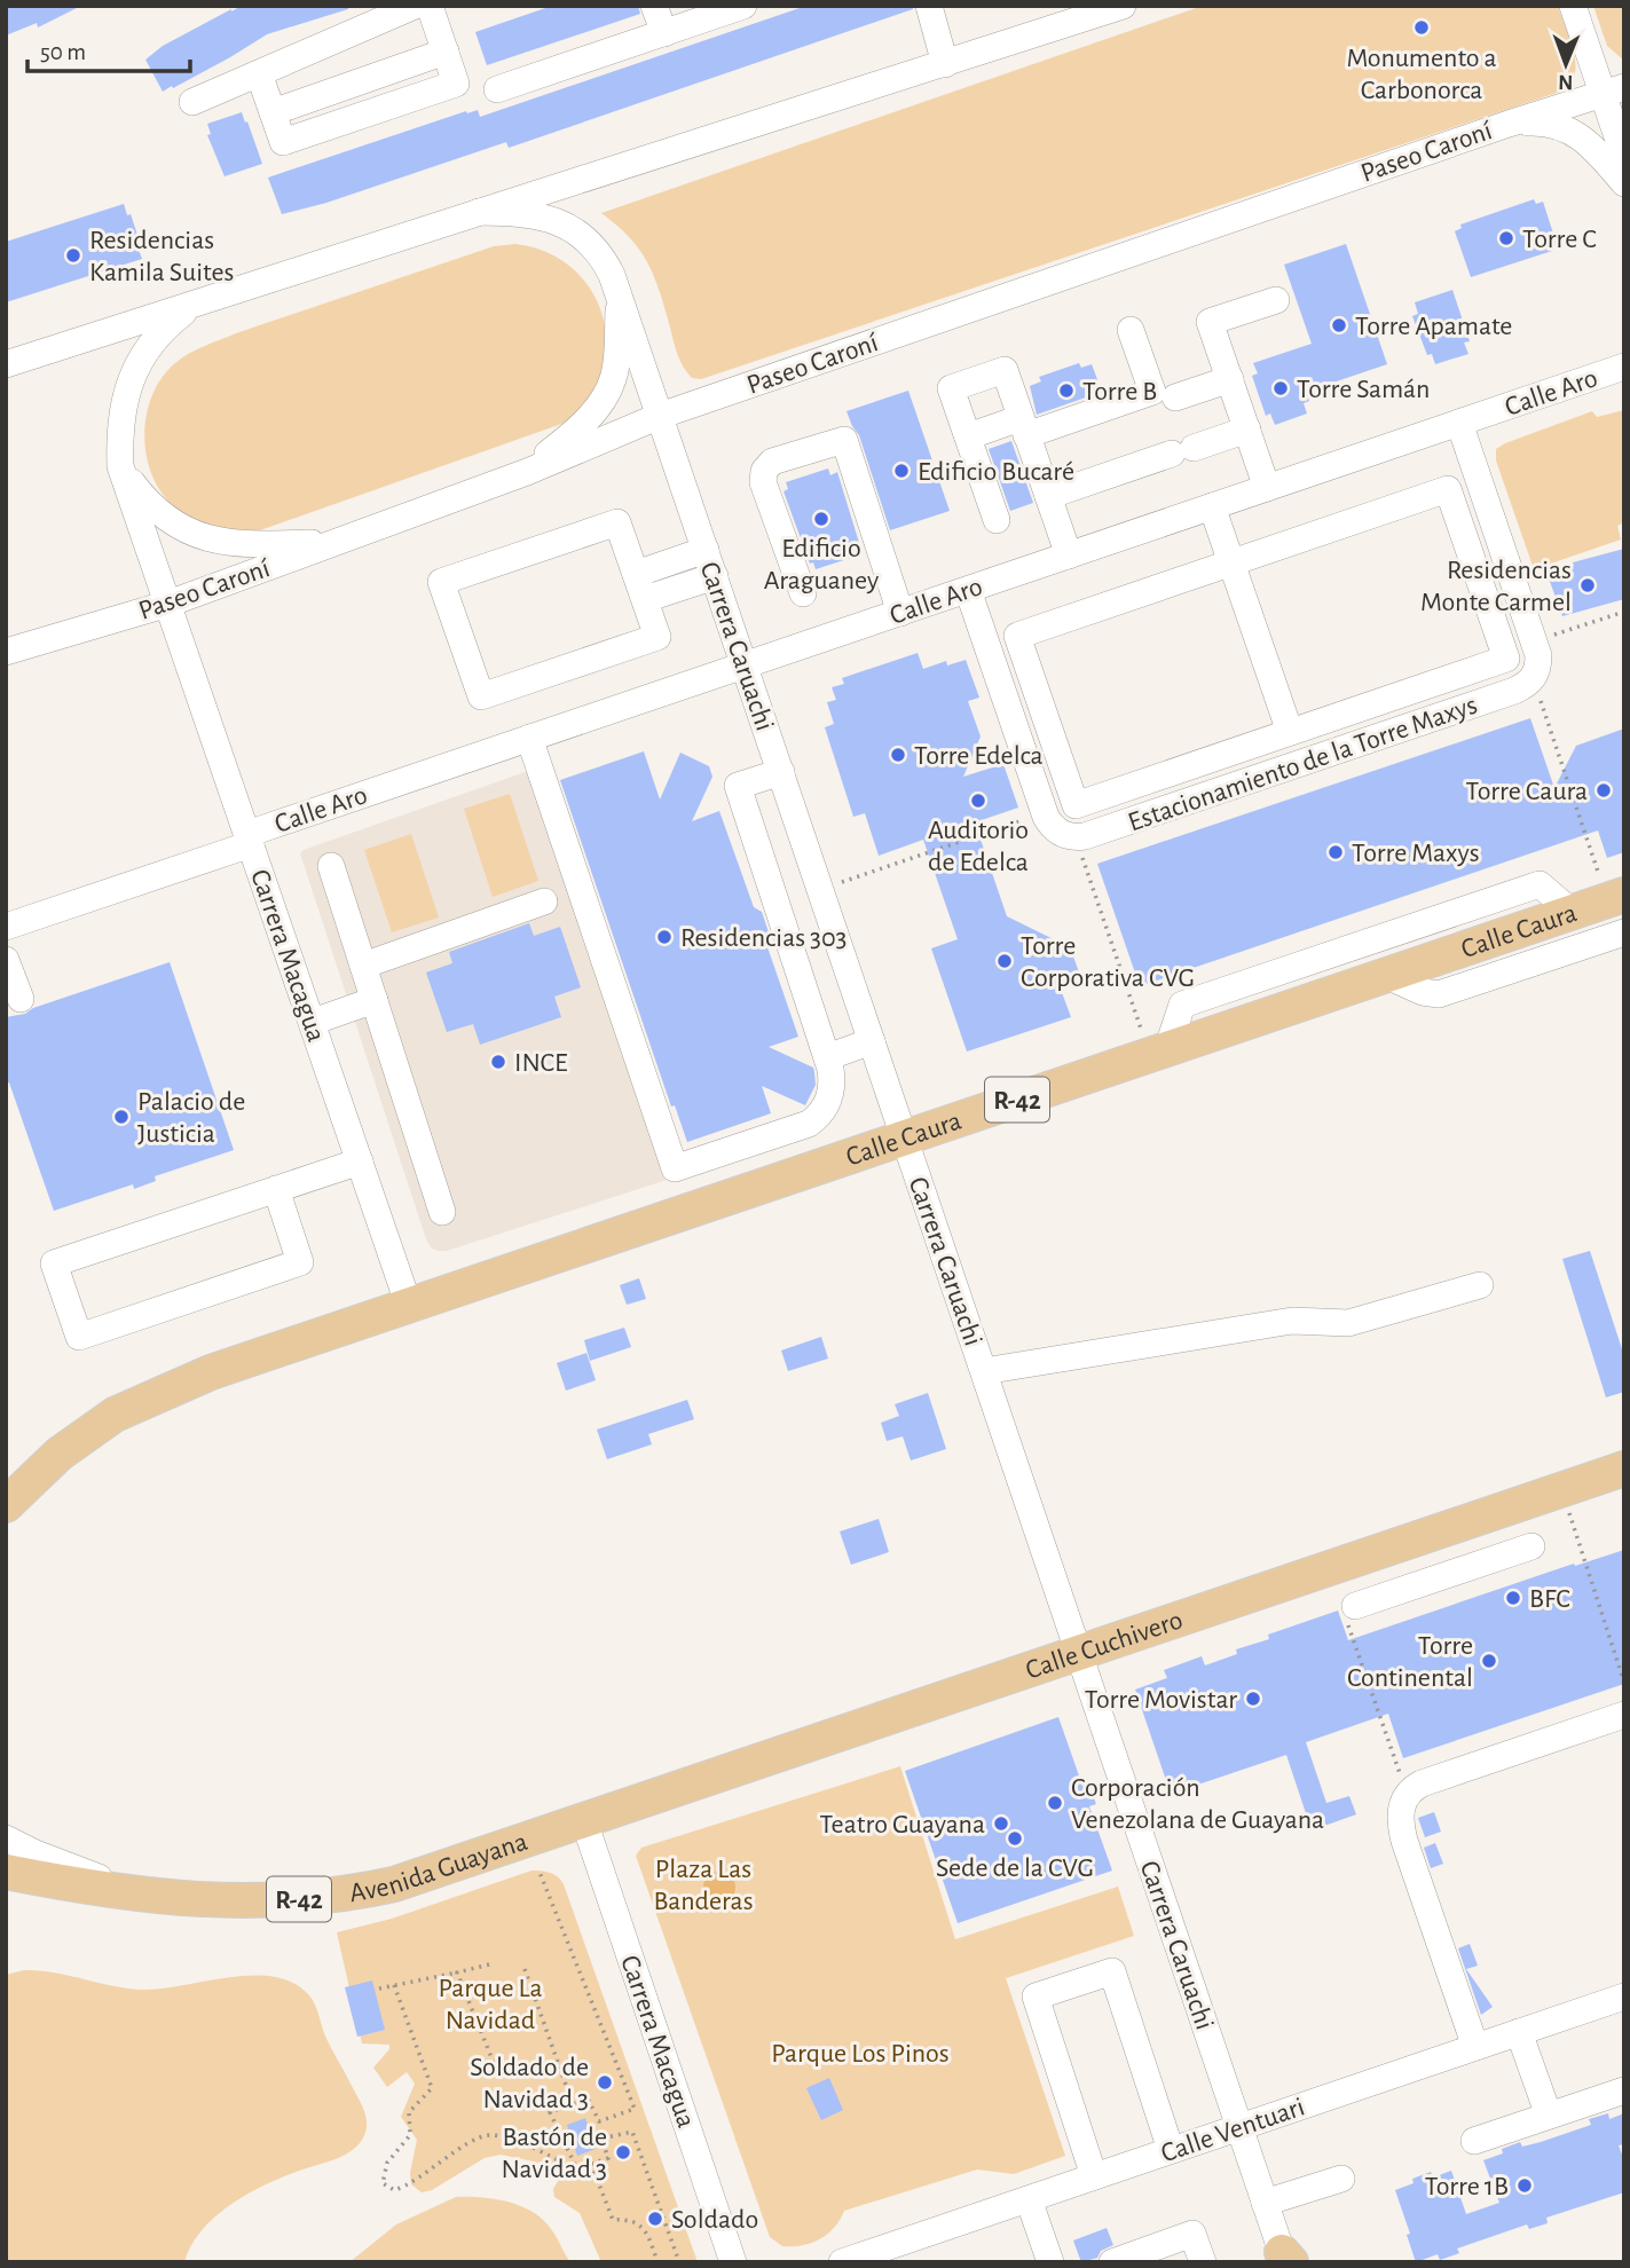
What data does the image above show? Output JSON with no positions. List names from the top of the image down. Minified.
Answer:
{"streets":{"main road":["Calle Caura","R-42","Calle Cuchivero","Avenida Guayana"],"street":["Paseo Caroní","Calle Aro","Carrera Caruachi","Estacionamiento de la Torre Maxys","Carrera Macagua","Calle Ventuari"]},"crossings":[["Paseo Caroní","Carrera Caruachi"],["Paseo Caroní","Carrera Macagua"],["Calle Aro","Carrera Caruachi"],["Calle Aro","Carrera Macagua"],["Carrera Caruachi","Calle Caura"],["Carrera Caruachi","Calle Cuchivero"],["Carrera Caruachi","Calle Ventuari"],["Calle Caura","Carrera Macagua"],["Calle Caura","R-42"],["Carrera Macagua","R-42"],["Carrera Macagua","Calle Cuchivero"],["Carrera Macagua","Avenida Guayana"],["Calle Cuchivero","Avenida Guayana"]],"parks":["Plaza Las Banderas","Parque La Navidad","Parque Los Pinos"],"places":["Monumento a Carbonorca","Torre C","Residencias Kamila Suites","Torre Apamate","Torre Samán","Torre B","Edificio Bucaré","Edificio Araguaney","Residencias Monte Carmel","Torre Edelca","Torre Caura","Auditorio de Edelca","Torre Maxys","Residencias 303","Torre Corporativa CVG","INCE","Palacio de Justicia","BFC","Torre Continental","Torre Movistar","Corporación Venezolana de Guayana","Teatro Guayana","Sede de la CVG","Soldado de Navidad 3","Bastón de Navidad 3","Torre 1B","Soldado"],"scale_bar":"50 m","north":"bottom"}
